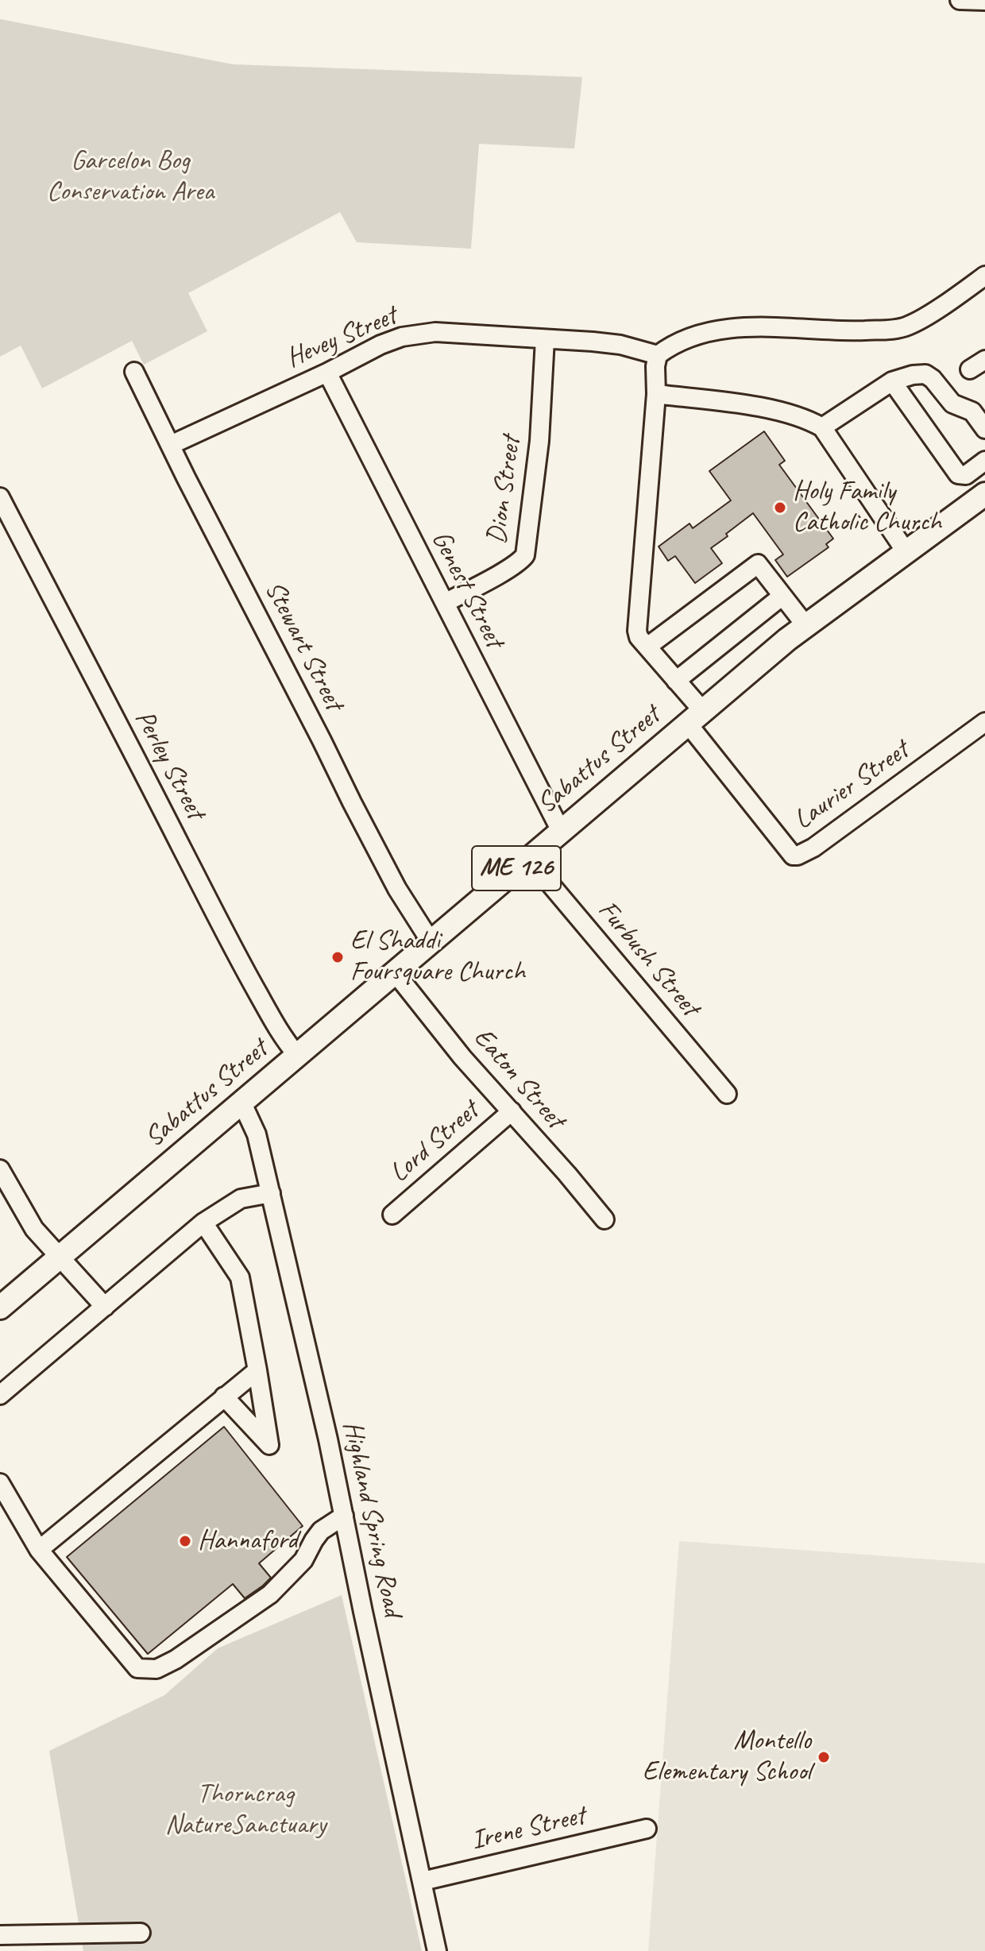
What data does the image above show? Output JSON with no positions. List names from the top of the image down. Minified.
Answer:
{"streets":{"main road":["Sabattus Street","ME 126"],"street":["Hevey Street","Dion Street","Genest Street","Stewart Street","Perley Street","Laurier Street","Furbush Street","Eaton Street","Lord Street","Highland Spring Road","Irene Street"]},"crossings":[["Hevey Street","Dion Street"],["Hevey Street","Genest Street"],["Hevey Street","Stewart Street"],["Dion Street","Genest Street"],["Genest Street","Sabattus Street"],["Stewart Street","Sabattus Street"],["Sabattus Street","Perley Street"],["Sabattus Street","Laurier Street"],["Sabattus Street","Furbush Street"],["Sabattus Street","Eaton Street"],["Sabattus Street","Highland Spring Road"],["Eaton Street","Lord Street"],["Highland Spring Road","Irene Street"]],"parks":["Garcelon Bog Conservation Area","Thorncrag NatureSanctuary"],"places":["Holy Family Catholic Church","El Shaddi Foursquare Church","Hannaford","Montello Elementary School"]}
